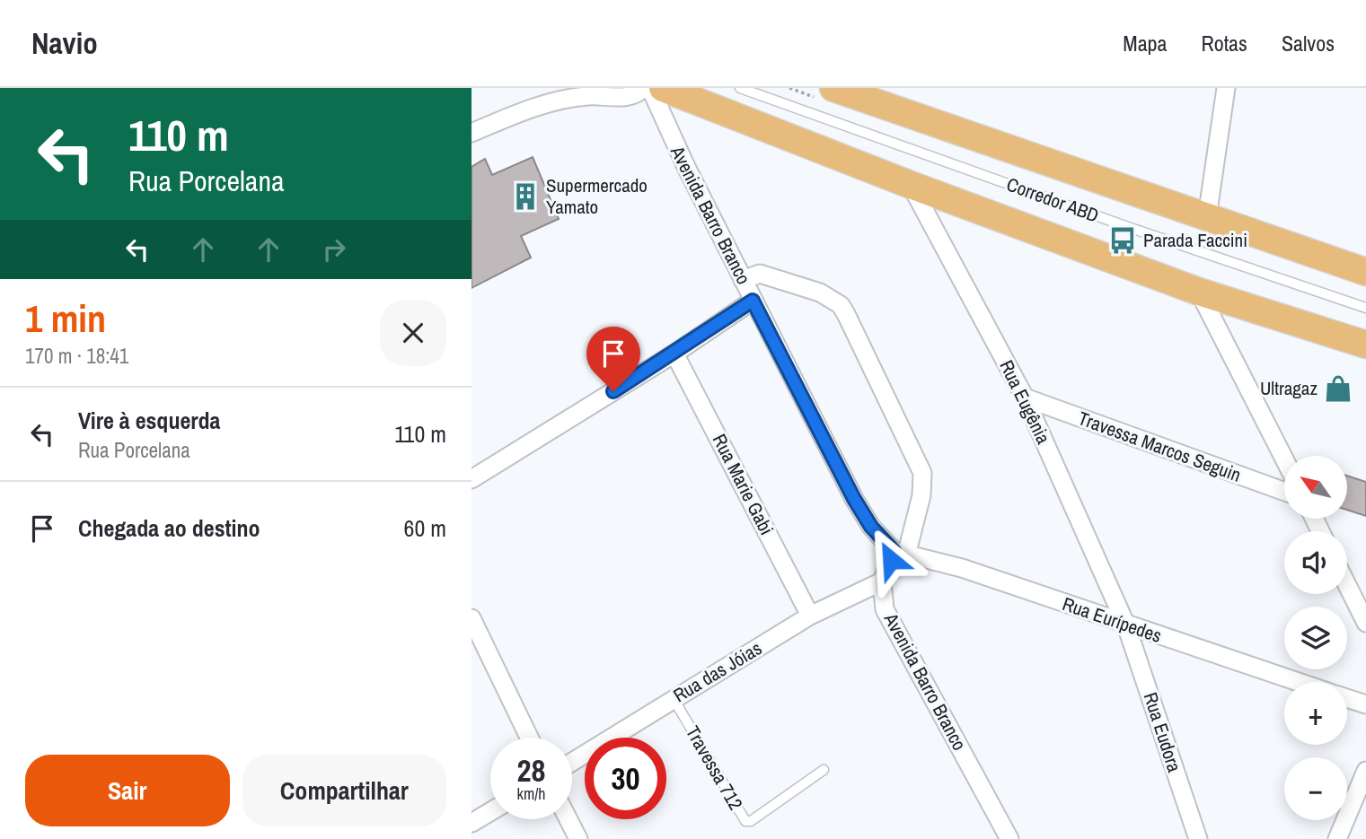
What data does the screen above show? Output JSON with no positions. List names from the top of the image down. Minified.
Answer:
{"streets":{"street":["Avenida Barro Branco","Rua Eugênia","Travessa Marcos Seguin","Rua Marie Gabi","Rua Eurípedes","Rua das Jóias","Rua Eudora"],"lane":["Corredor ABD","Travessa 712"]},"crossings":[["Avenida Barro Branco","Rua Eurípedes"],["Avenida Barro Branco","Rua das Jóias"],["Rua Eugênia","Travessa Marcos Seguin"],["Rua Eugênia","Rua Eurípedes"],["Rua Eugênia","Rua Eudora"],["Rua Marie Gabi","Rua das Jóias"],["Rua Eurípedes","Rua Eudora"],["Rua das Jóias","Travessa 712"]],"places":{"building":["Supermercado Yamato"],"bus stop":["Parada Faccini"],"shop":["Ultragaz"]},"north":"top left","page":{"header":"Navio","nav":["Mapa","Rotas","Salvos"],"turn":["110 m","Rua Porcelana"],"heading":["1 min","170 m · 18:41"],"list":[{"name":"Vire à esquerda","note":"Rua Porcelana","value":"110 m"},{"name":"Chegada ao destino","value":"60 m"}],"map_buttons":["+","−"],"speed":"28 km/h","limit":"30","buttons":["Sair","Compartilhar"]}}
